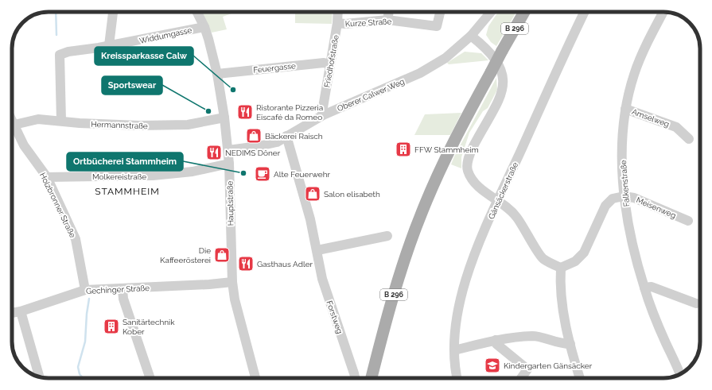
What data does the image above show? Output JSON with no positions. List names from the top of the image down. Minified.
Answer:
{"streets":{"main road":["B 296"],"street":["Kurze Straße","Widdumgasse","Friedhofstraße","Feuergasse","Oberer Calwer Weg","Amselweg","Hermannstraße","Molkereistraße","Falkenstraße","Gänsäckerstraße","Hauptstraße","Holzbronner Straße","Meisenweg","Gechinger Straße","Forstweg"]},"crossings":[["Kurze Straße","Friedhofstraße"],["Widdumgasse","Hermannstraße"],["Widdumgasse","Hauptstraße"],["Friedhofstraße","Feuergasse"],["Friedhofstraße","Oberer Calwer Weg"],["Feuergasse","Hauptstraße"],["Oberer Calwer Weg","Hauptstraße"],["Oberer Calwer Weg","Forstweg"],["Amselweg","Falkenstraße"],["Hermannstraße","Hauptstraße"],["Hermannstraße","Holzbronner Straße"],["Molkereistraße","Hauptstraße"],["Molkereistraße","Holzbronner Straße"],["Falkenstraße","Meisenweg"],["Hauptstraße","Gechinger Straße"],["Holzbronner Straße","Gechinger Straße"]],"districts":["STAMMHEIM"],"places":{"other":["Kreissparkasse Calw","Sportswear","Ortbücherei Stammheim"],"restaurant":["Ristorante Pizzeria Eiscafé da Romeo","NEDIMS Döner","Gasthaus Adler"],"shop":["Bäckerei Raisch","Salon elisabeth","Die Kaffeerösterei"],"building":["FFW Stammheim","Sanitärtechnik Kober"],"cafe":["Alte Feuerwehr"],"school or university":["Kindergarten Gänsäcker"]}}
